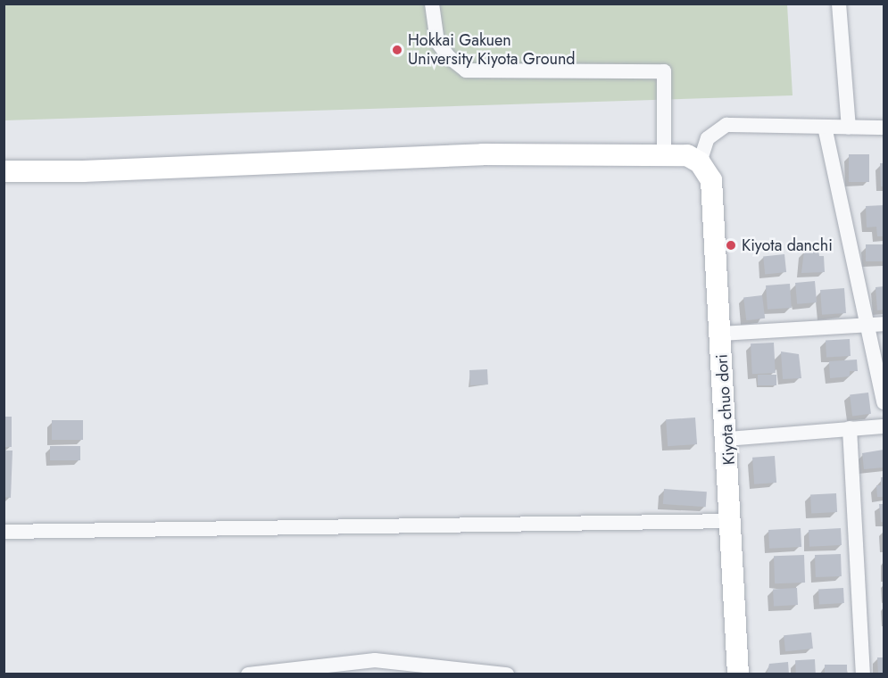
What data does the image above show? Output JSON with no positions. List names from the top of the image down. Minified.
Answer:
{"streets":{"street":["Kiyota chuo dori"]},"places":["Hokkai Gakuen University Kiyota Ground","Kiyota danchi"]}
